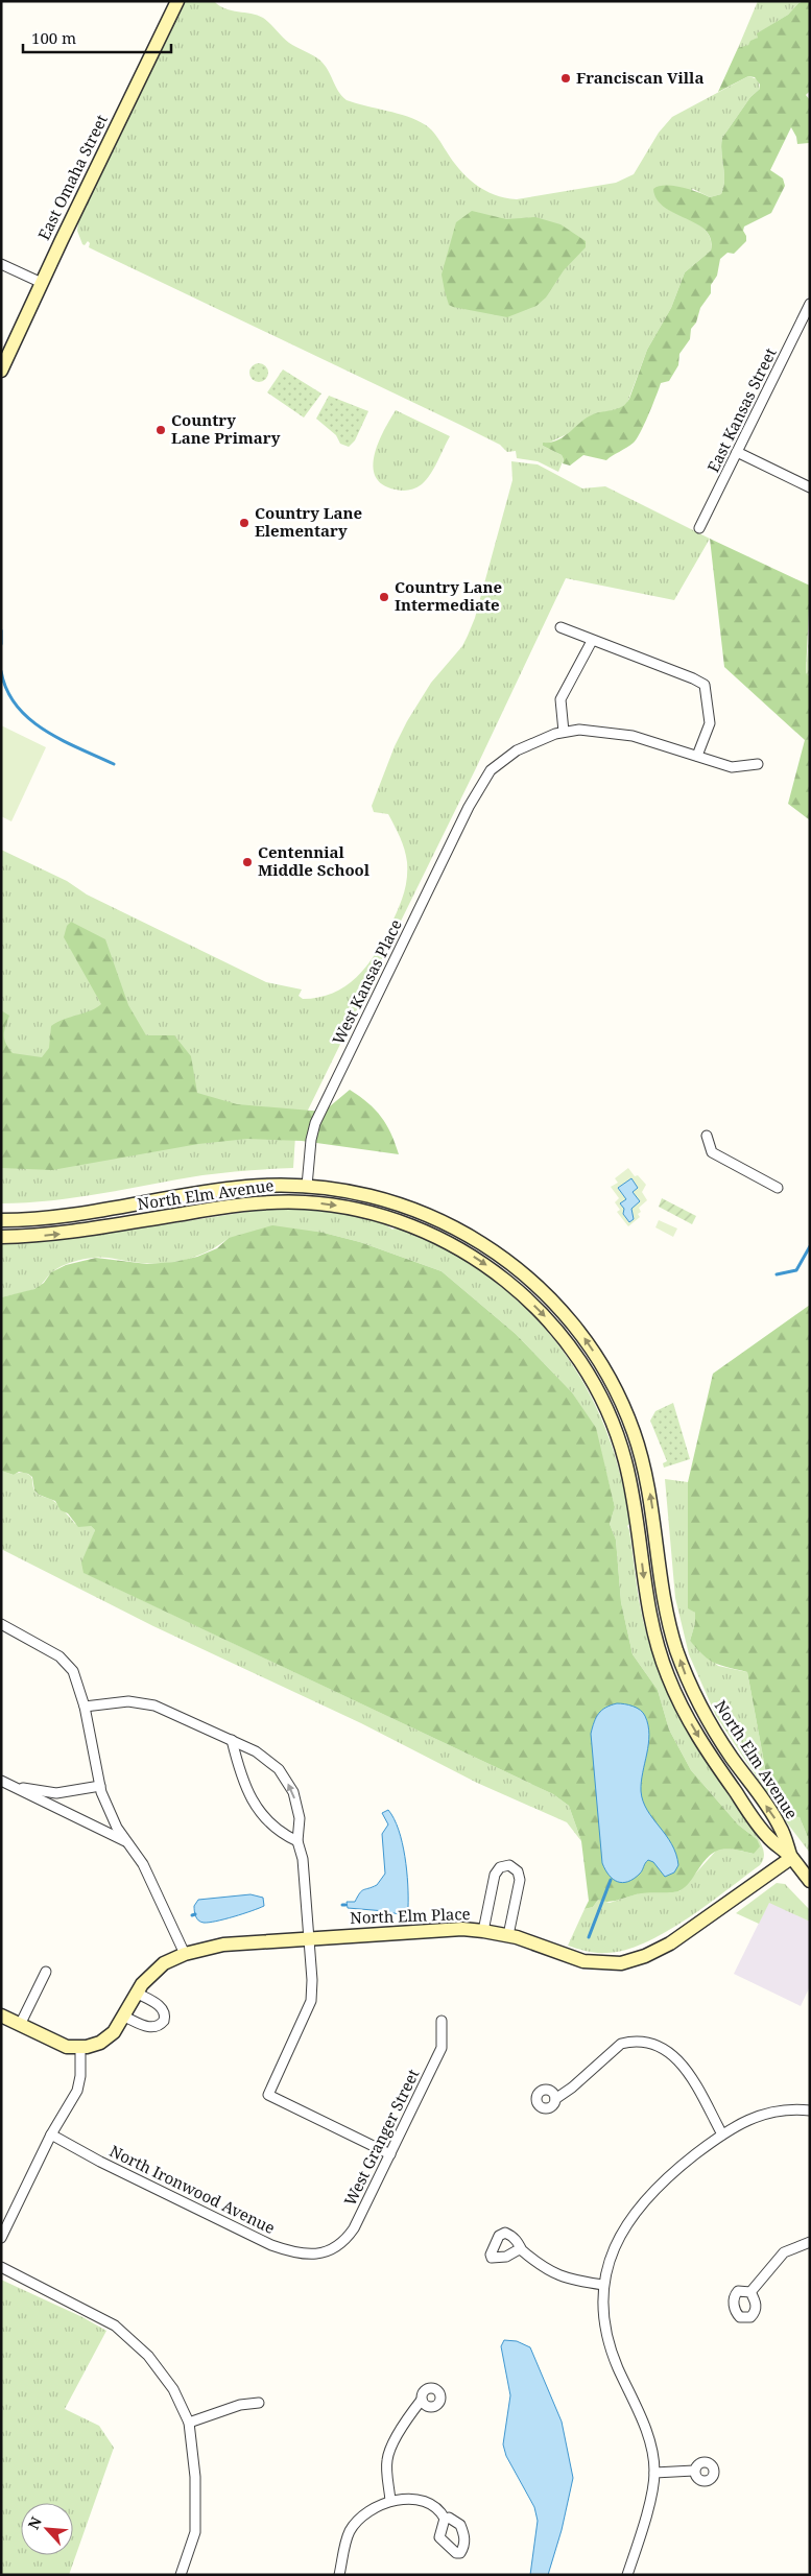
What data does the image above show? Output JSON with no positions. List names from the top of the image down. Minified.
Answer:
{"streets":{"main road":["East Omaha Street","North Elm Avenue","North Elm Place"],"street":["East Kansas Street","West Kansas Place","West Granger Street","North Ironwood Avenue"]},"crossings":[["West Kansas Place","North Elm Avenue"],["North Elm Avenue","North Elm Place"],["West Granger Street","North Ironwood Avenue"]],"places":["Franciscan Villa","Country Lane Primary","Country Lane Elementary","Country Lane Intermediate","Centennial Middle School"],"scale_bar":"100 m","north":"top left"}
